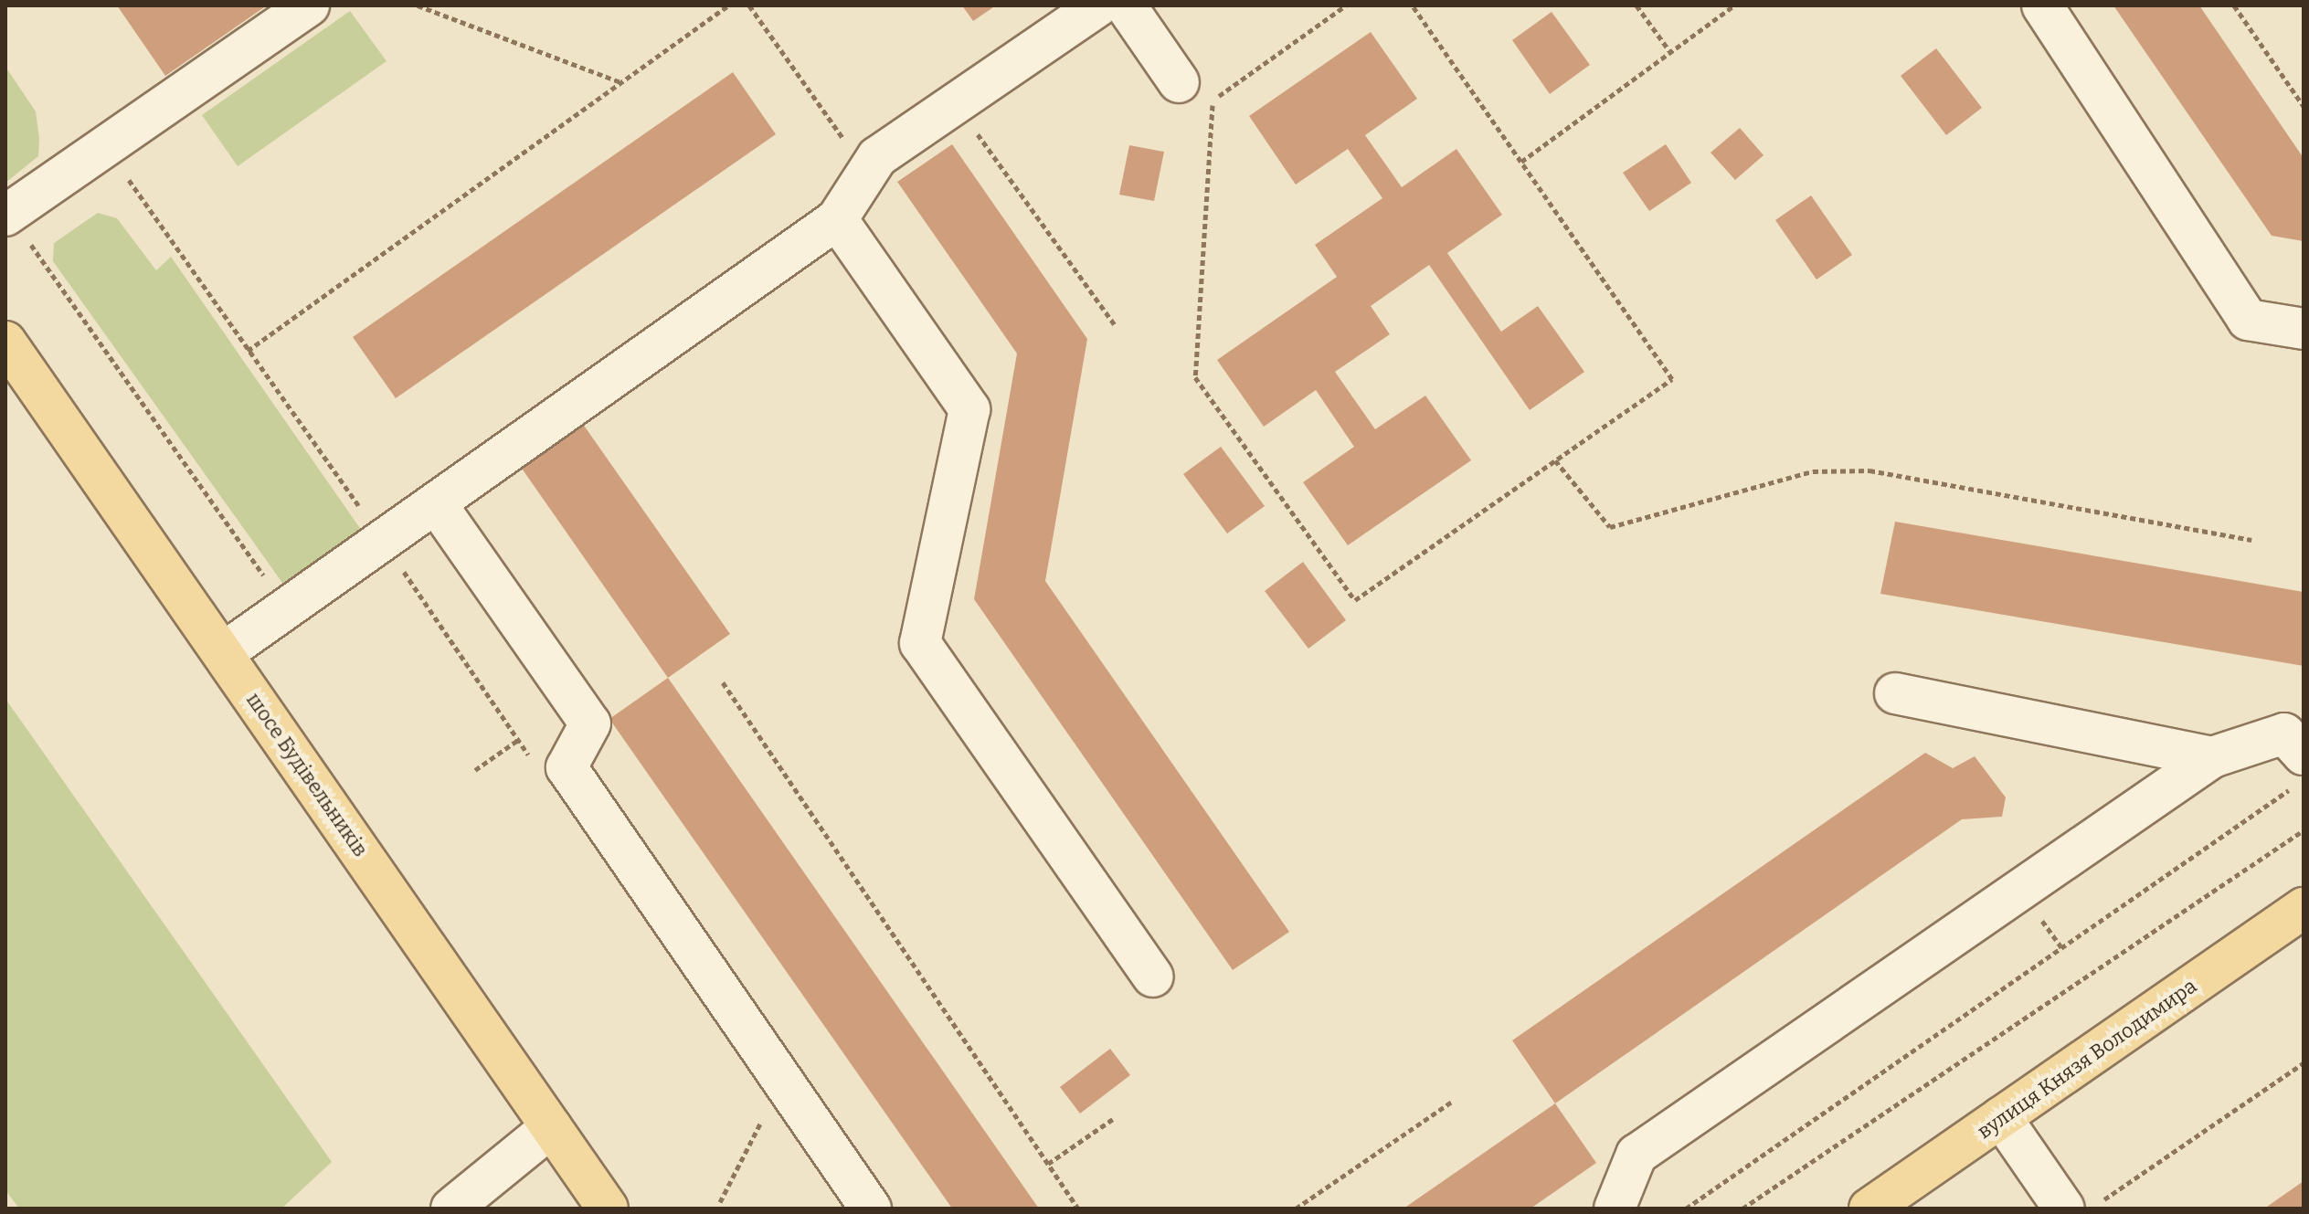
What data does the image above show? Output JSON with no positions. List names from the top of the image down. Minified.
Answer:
{"streets":{"main road":["шосе Будівельників","вулиця Князя Володимира"]}}
